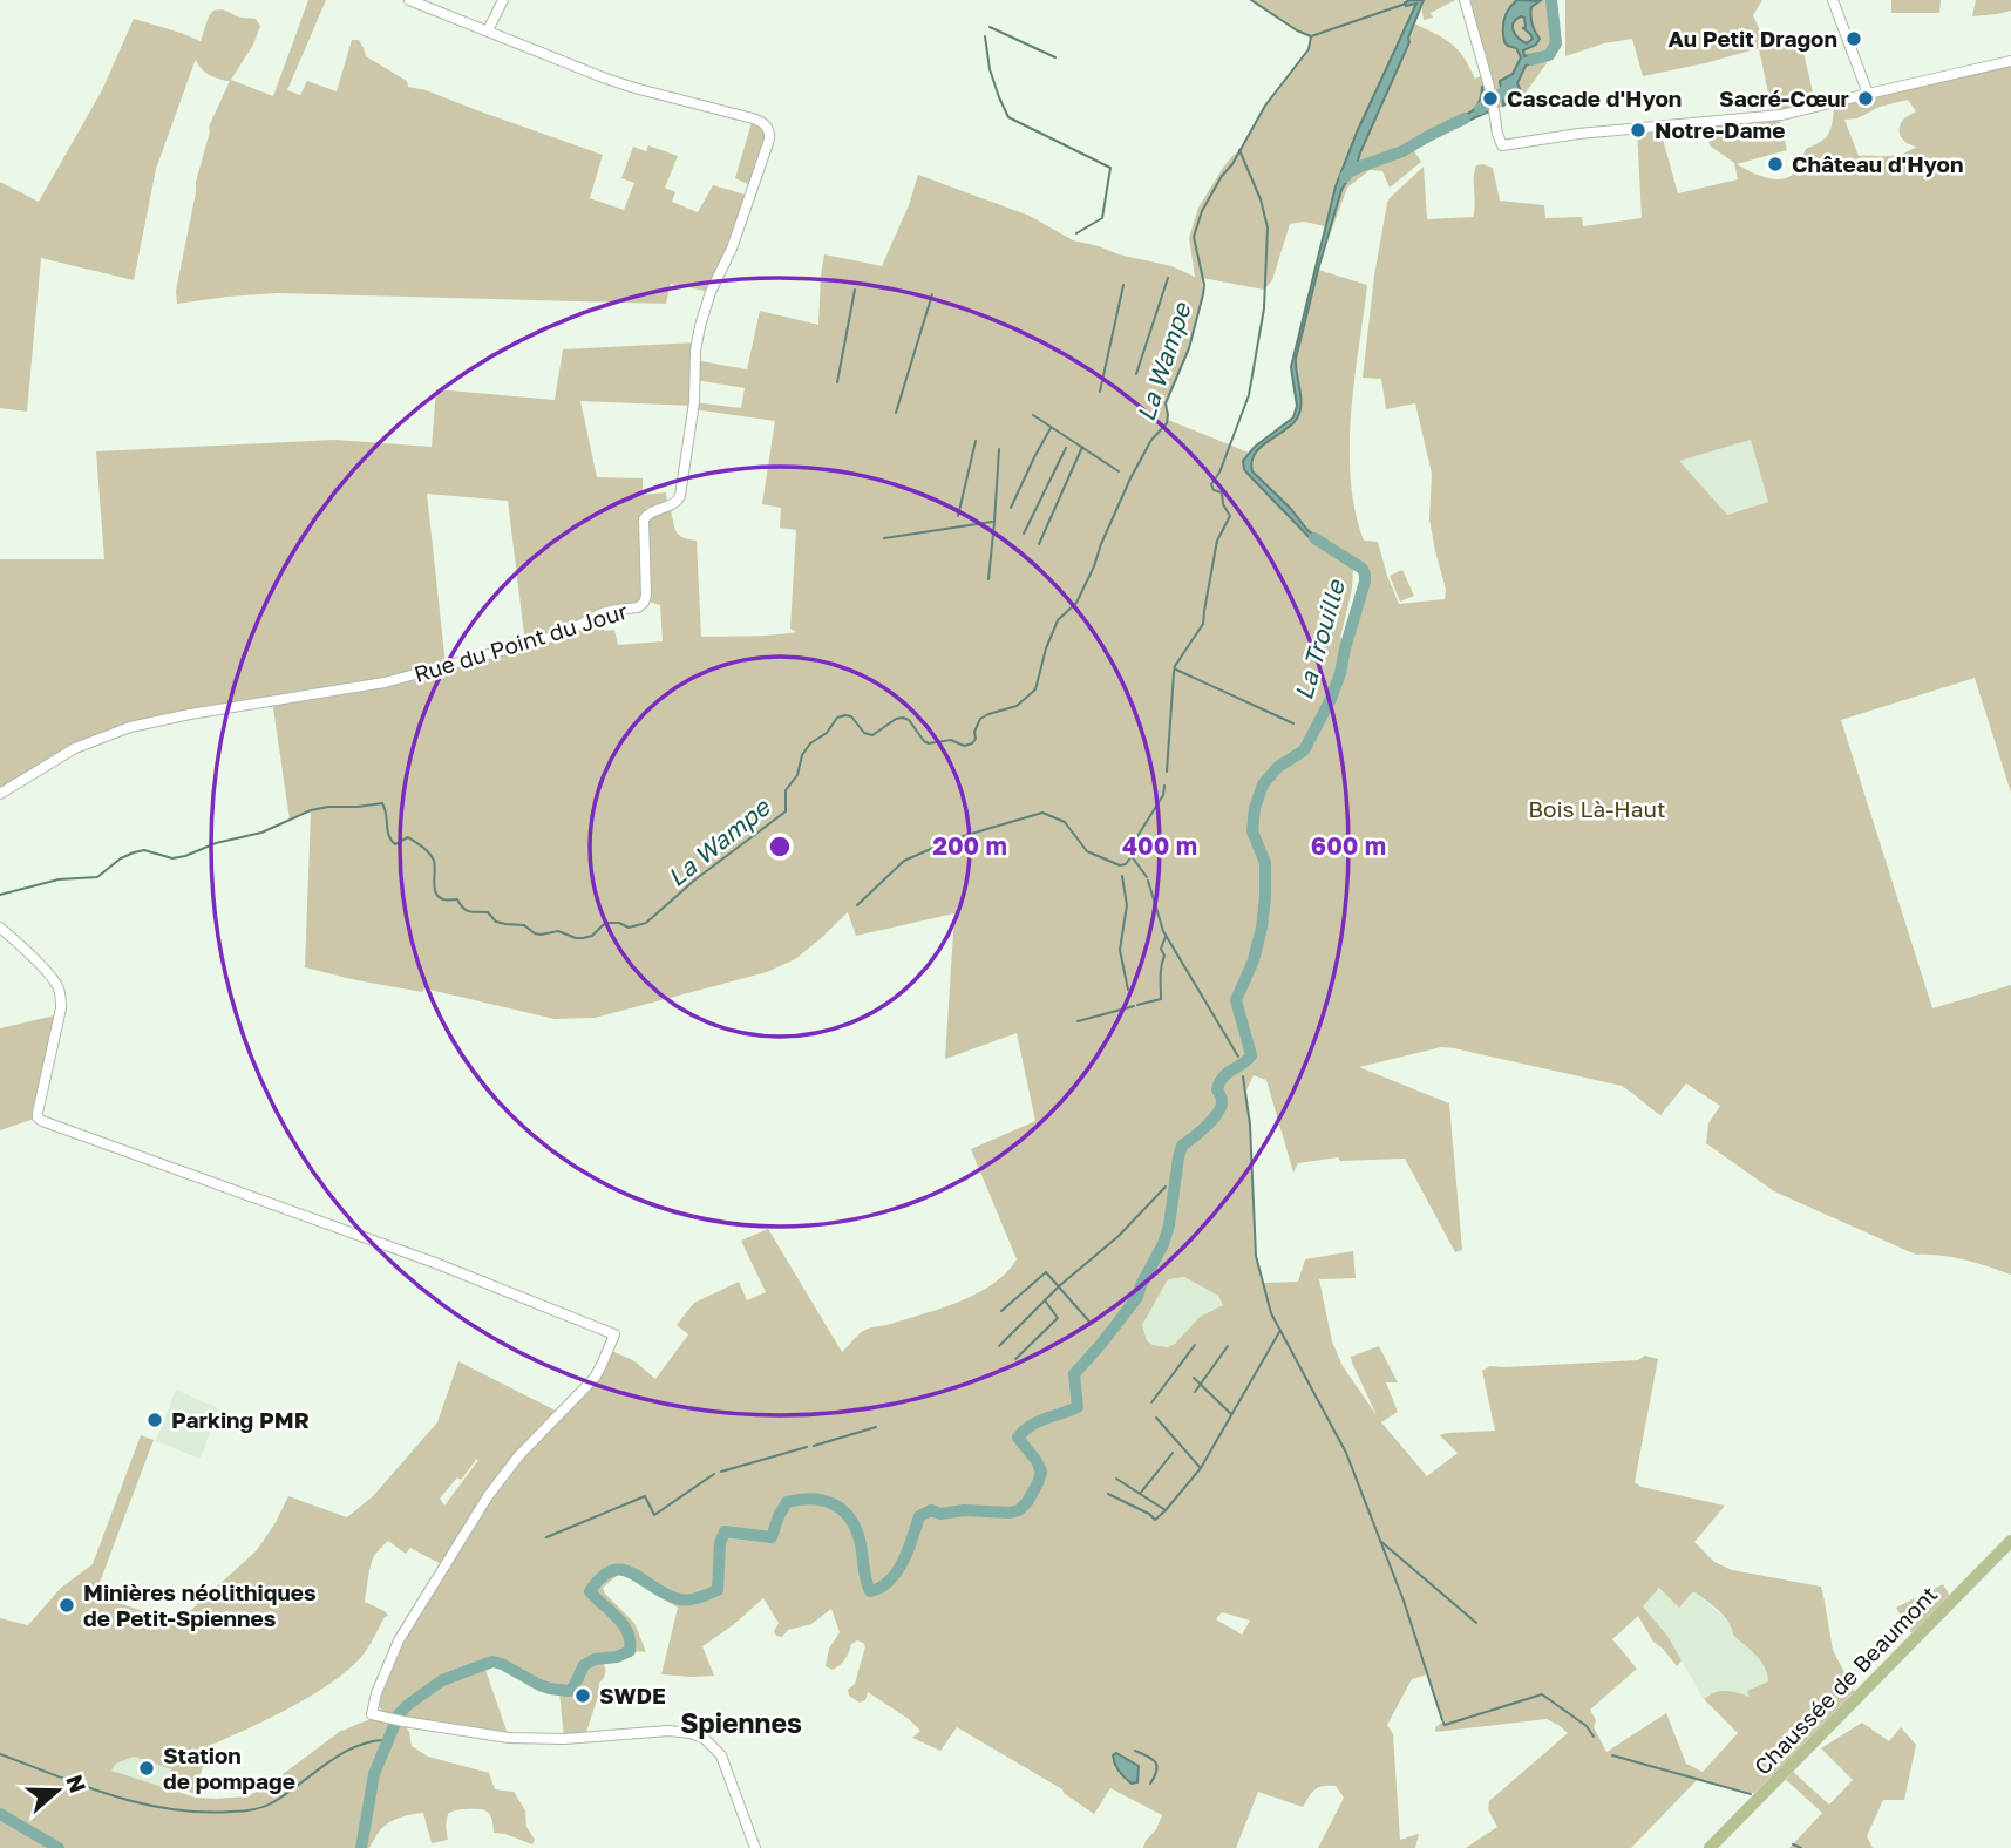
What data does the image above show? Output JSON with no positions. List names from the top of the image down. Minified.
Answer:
{"streets":{"main road":["Chaussée de Beaumont"],"street":["Rue du Point du Jour"]},"districts":["Spiennes"],"water":["La Wampe","La Trouille"],"parks":["Bois Là-Haut"],"places":["Au Petit Dragon","Cascade d'Hyon","Sacré-Cœur","Notre-Dame","Château d'Hyon","Parking PMR","Minières néolithiques de Petit-Spiennes","SWDE","Station de pompage"],"north":"right","rings":["200 m","400 m","600 m"]}
